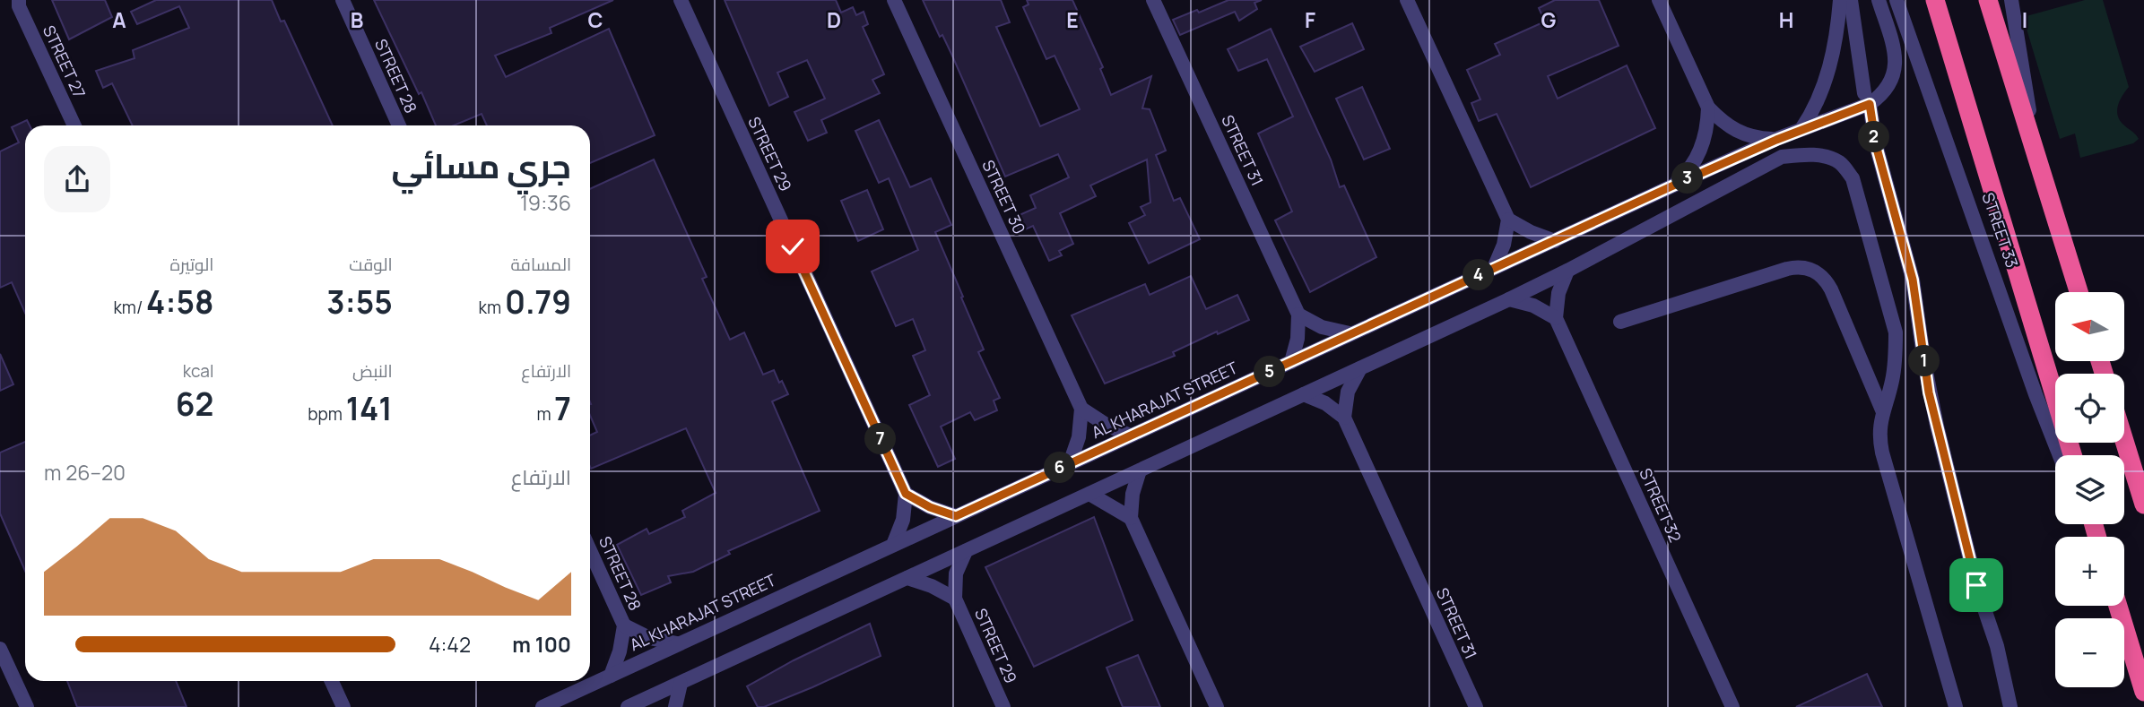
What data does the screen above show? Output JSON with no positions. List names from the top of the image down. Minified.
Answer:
{"streets":{"highway":["STREET 33"],"street":["STREET 27","STREET 28","STREET 31","STREET 29","STREET 30","AL KHARAJAT STREET","STREET 32"]},"crossings":[["STREET 28","AL KHARAJAT STREET"],["STREET 31","AL KHARAJAT STREET"]],"north":"left","page":{"pins":["2","3","4","1","5","7","6"],"heading":["جري مسائي","19:36"],"stats":[["المسافة","0.79 km"],["الوقت","3:55"],["الوتيرة","4:58 /km"],["الارتفاع","7 m"],["النبض","141 bpm"],["kcal","62"]],"map_buttons":["+","−"],"chart":["الارتفاع","20–26 m"],"list":[{"name":"100 m","note":"4:42"}]},"grid":{"columns":["A","B","C","D","E","F","G","H","I"]}}
